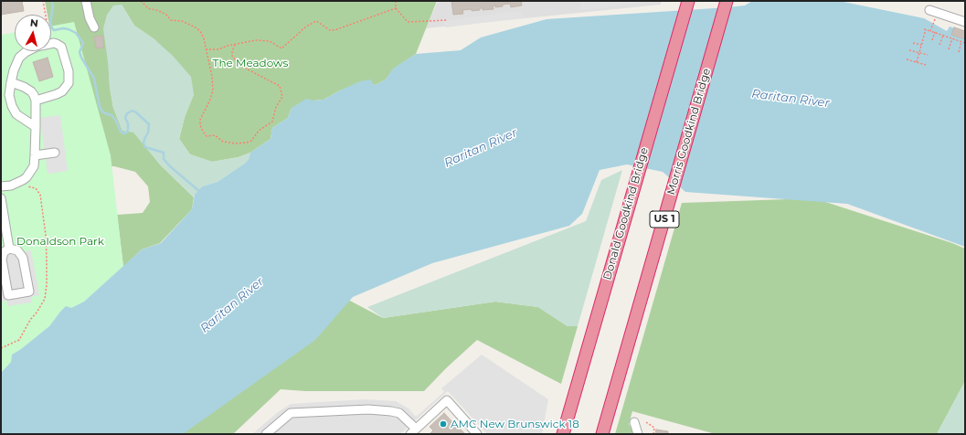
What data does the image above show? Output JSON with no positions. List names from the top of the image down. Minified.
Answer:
{"streets":{"highway":["Morris Goodkind Bridge","Donald Goodkind Bridge","US 1"]},"water":["Raritan River"],"parks":["The Meadows","Donaldson Park"],"places":["AMC New Brunswick 18"],"north":"top"}
